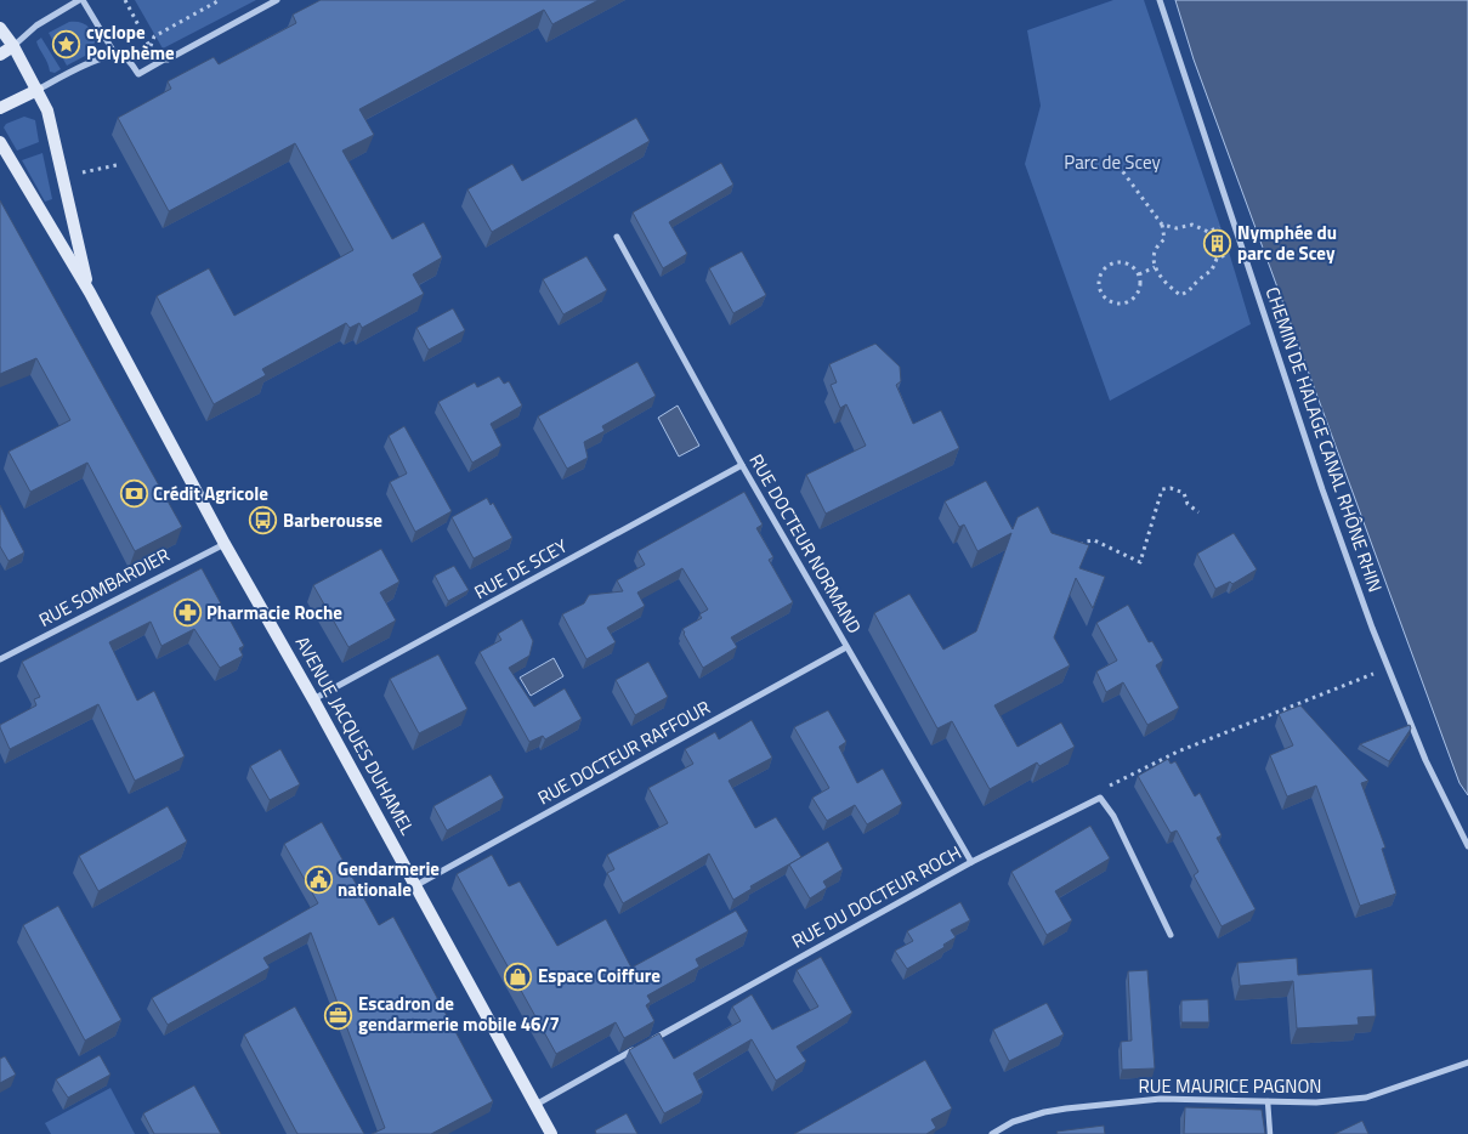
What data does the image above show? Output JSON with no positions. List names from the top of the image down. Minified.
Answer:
{"streets":{"main road":["AVENUE JACQUES DUHAMEL"],"street":["CHEMIN DE HALAGE CANAL RHÔNE RHIN","RUE DOCTEUR NORMAND","RUE DE SCEY","RUE SOMBARDIER","RUE DOCTEUR RAFFOUR","RUE DU DOCTEUR ROCH","RUE MAURICE PAGNON"]},"crossings":[["RUE DOCTEUR NORMAND","RUE DE SCEY"],["RUE DOCTEUR NORMAND","RUE DOCTEUR RAFFOUR"],["RUE DOCTEUR NORMAND","RUE DU DOCTEUR ROCH"],["RUE DE SCEY","AVENUE JACQUES DUHAMEL"],["RUE SOMBARDIER","AVENUE JACQUES DUHAMEL"],["AVENUE JACQUES DUHAMEL","RUE DOCTEUR RAFFOUR"]],"parks":["Parc de Scey"],"places":{"place":["cyclope Polyphème"],"building":["Nymphée du parc de Scey"],"bank":["Crédit Agricole"],"bus stop":["Barberousse"],"pharmacy":["Pharmacie Roche"],"public building":["Gendarmerie nationale"],"shop":["Espace Coiffure"],"office":["Escadron de gendarmerie mobile 46/7"]}}
